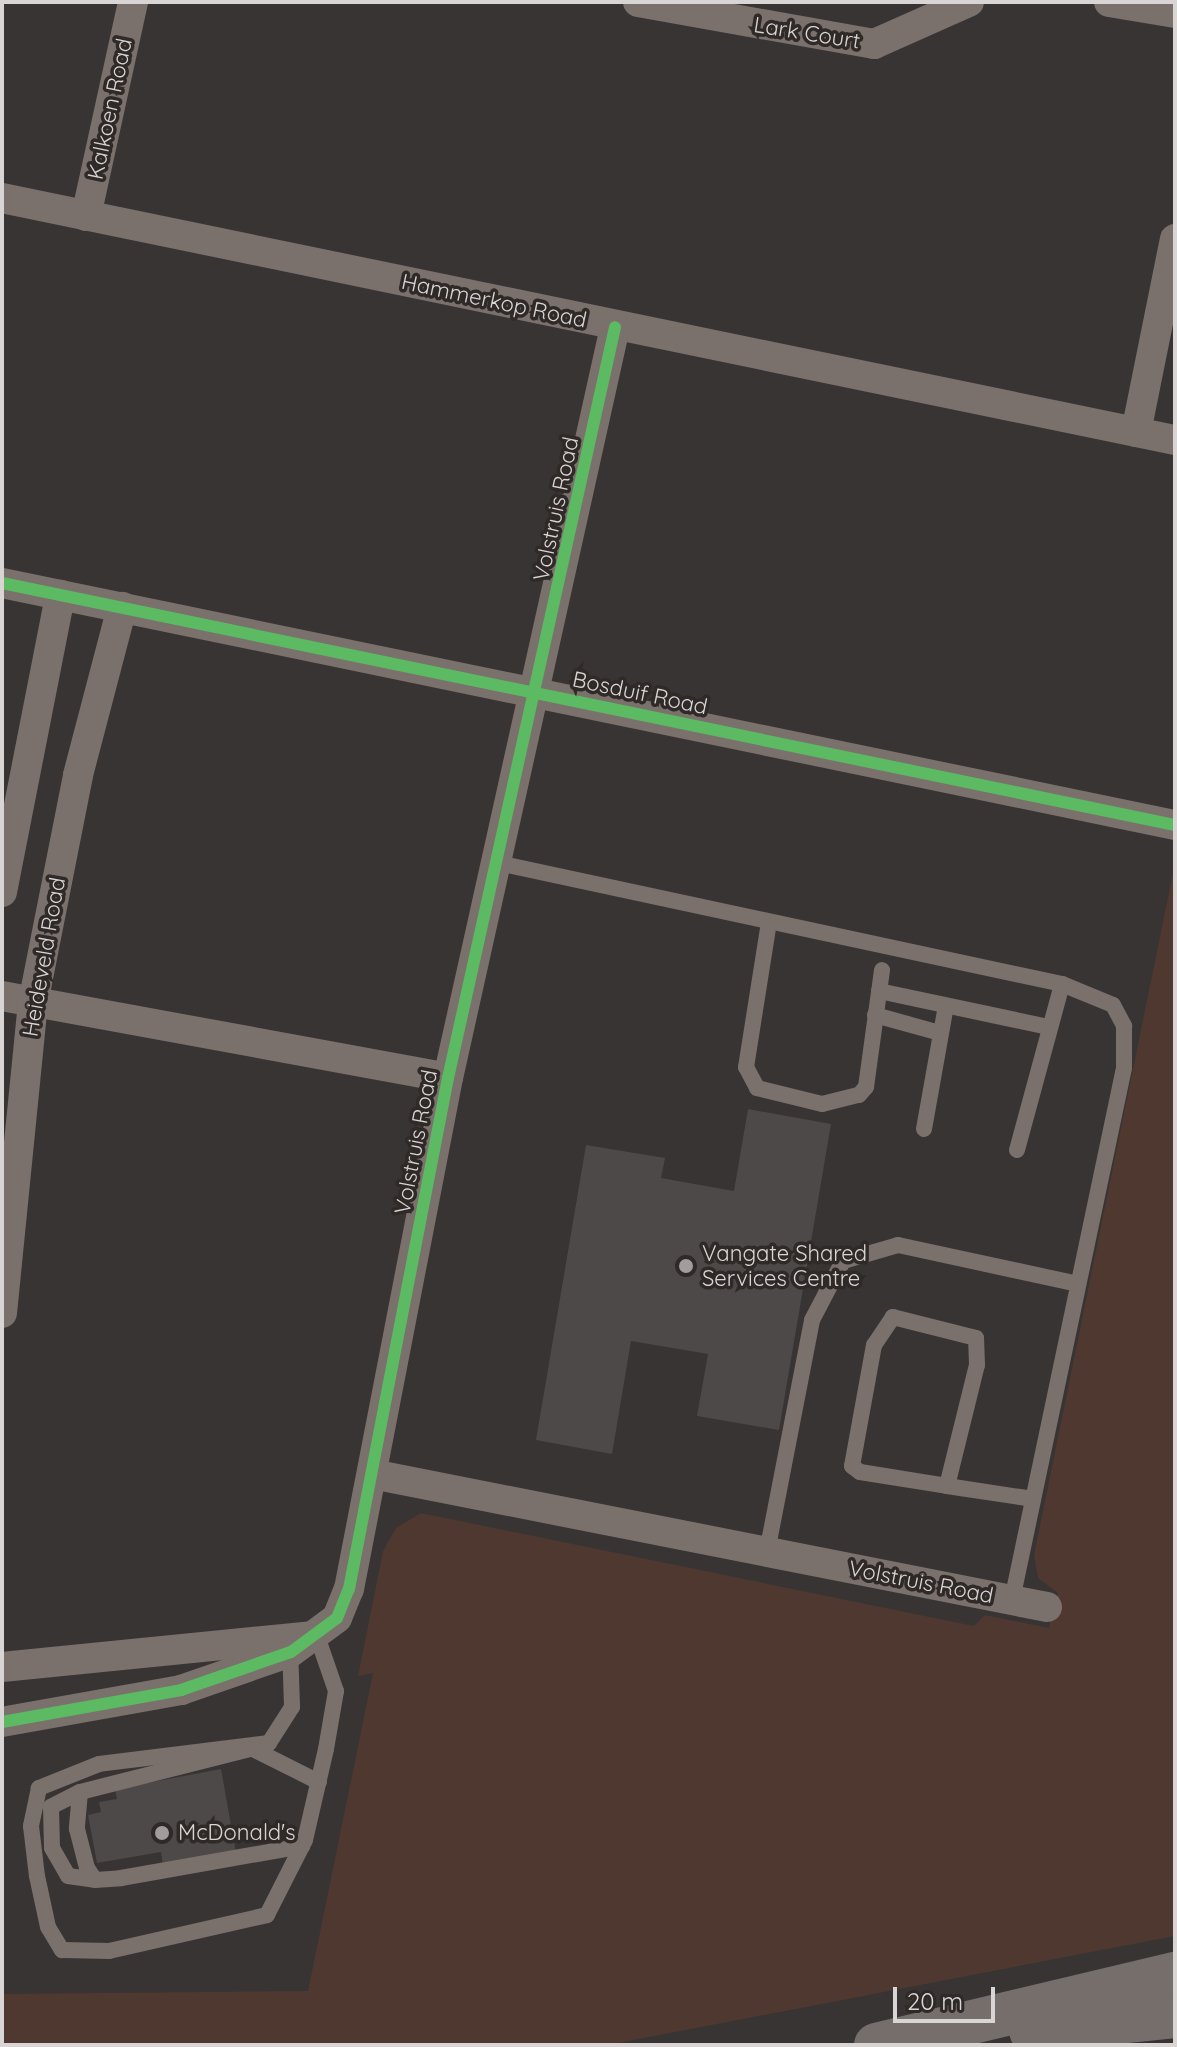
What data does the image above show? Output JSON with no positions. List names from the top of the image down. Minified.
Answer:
{"streets":{"street":["Lark Court","Kalkoen Road","Hammerkop Road","Volstruis Road","Bosduif Road","Heideveld Road"]},"crossings":[["Kalkoen Road","Hammerkop Road"],["Hammerkop Road","Volstruis Road"],["Volstruis Road","Bosduif Road"],["Volstruis Road","Heideveld Road"],["Bosduif Road","Heideveld Road"]],"places":["Vangate Shared Services Centre","McDonald's"],"scale_bar":"20 m"}
